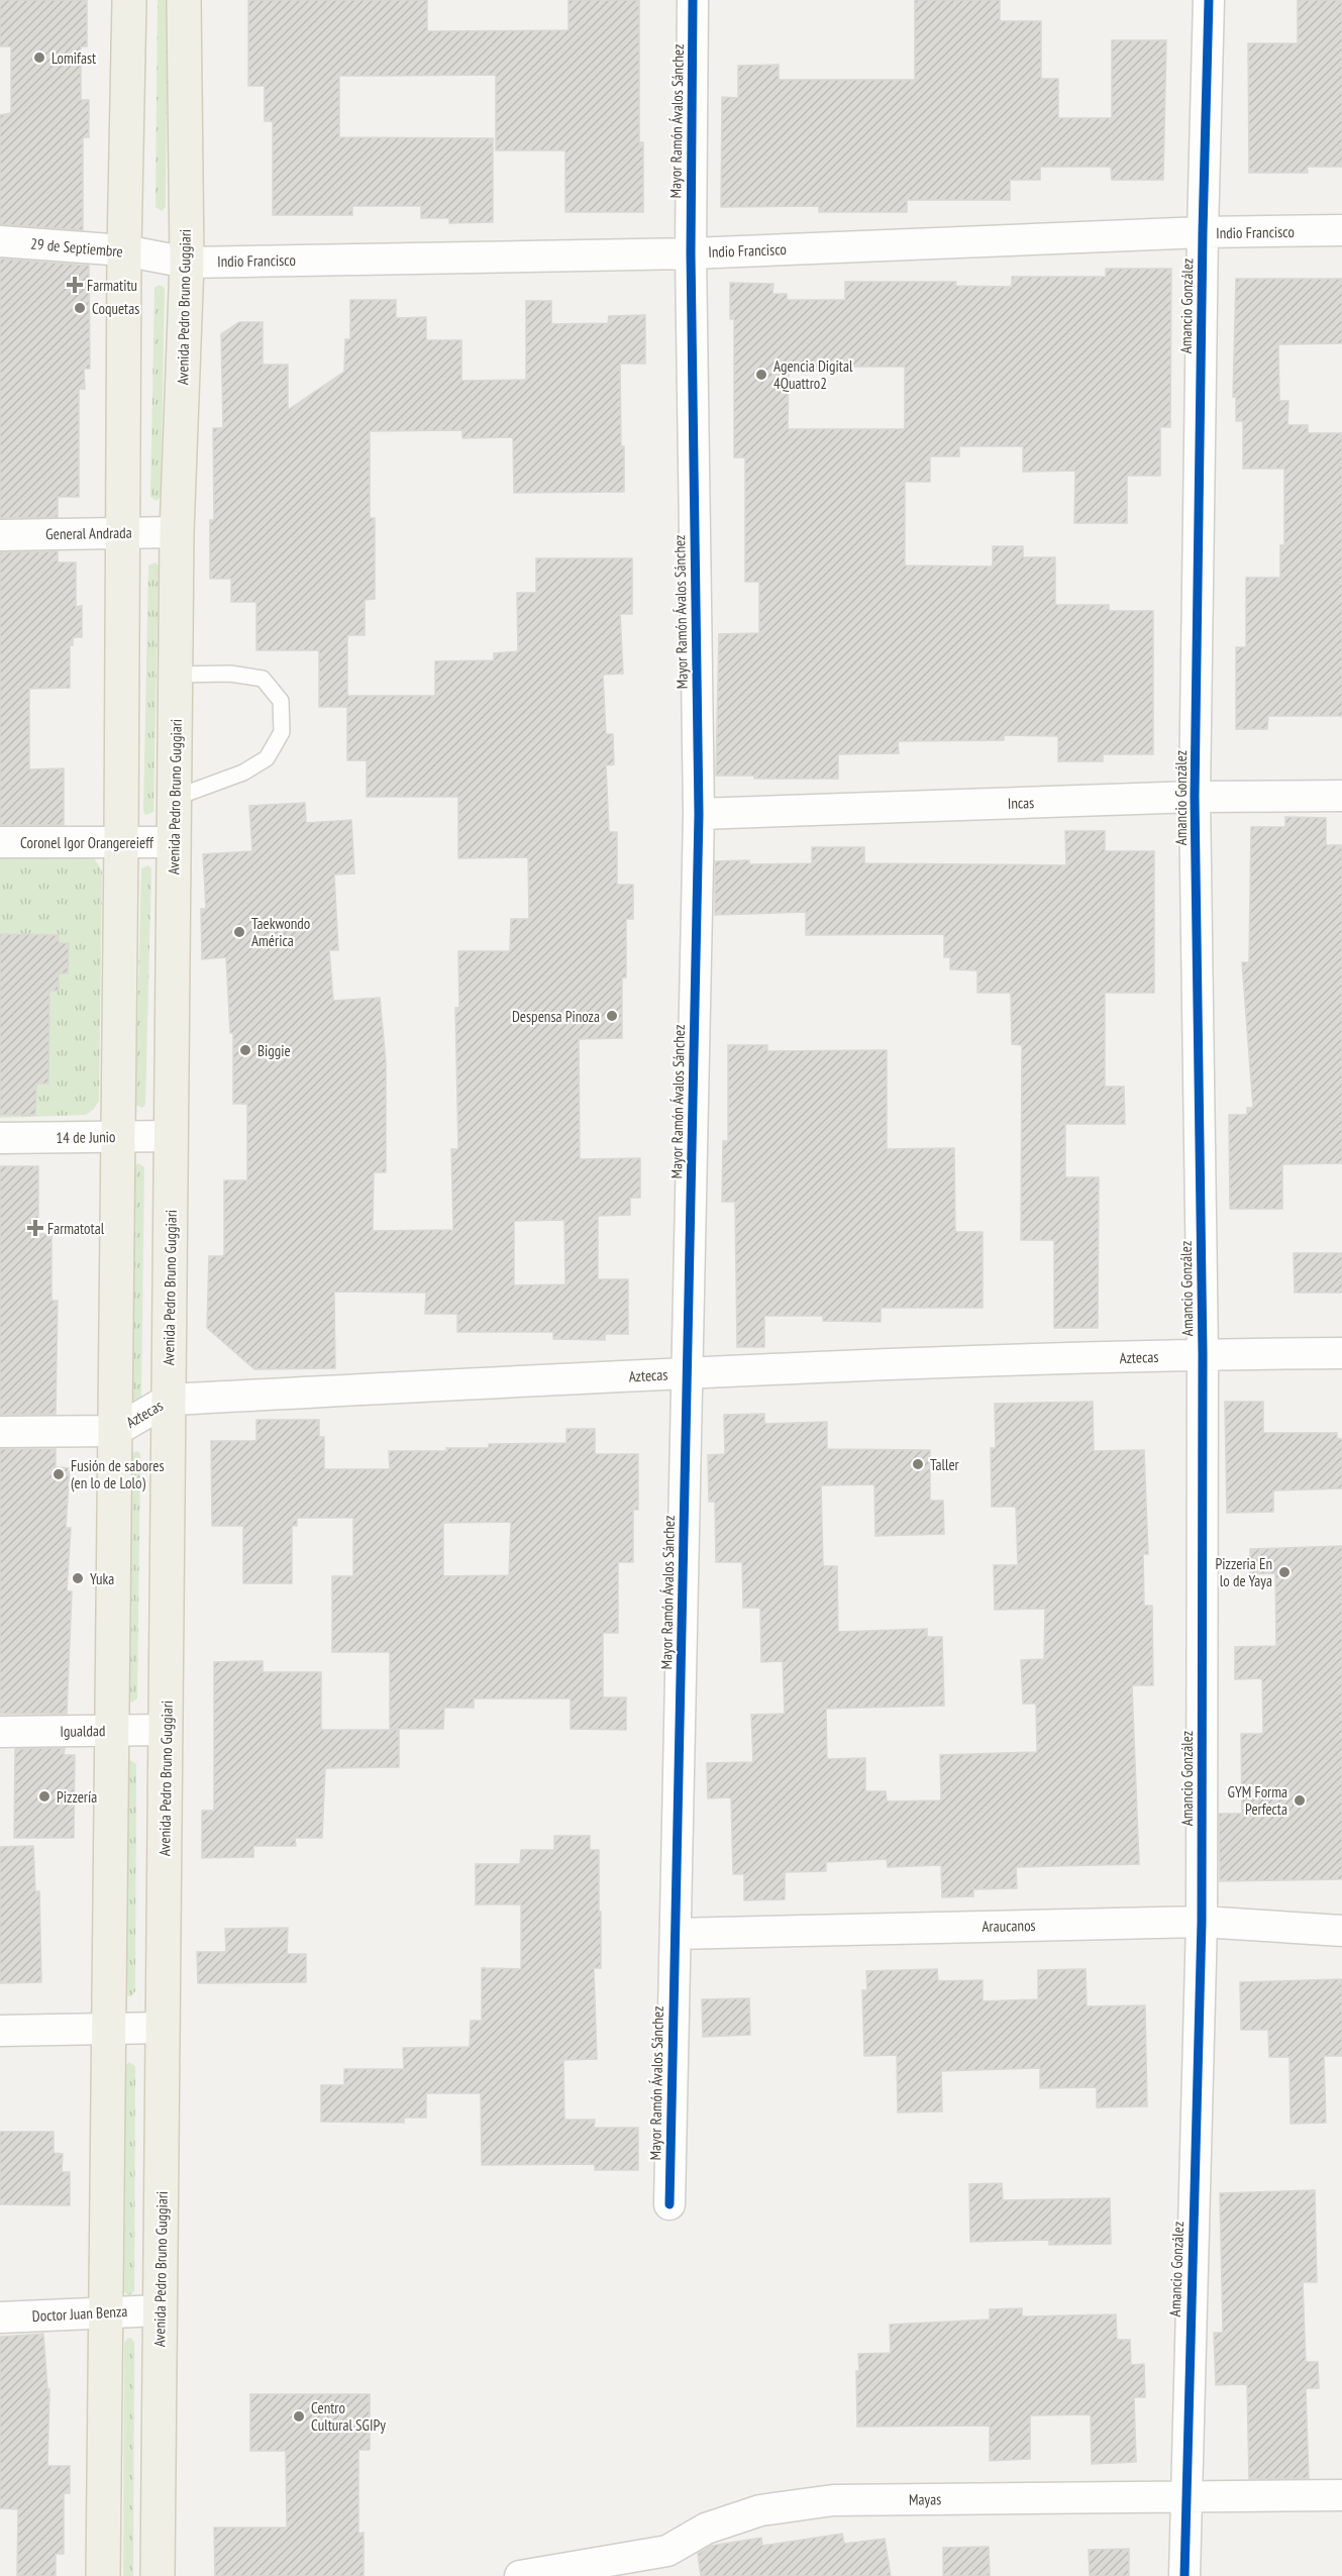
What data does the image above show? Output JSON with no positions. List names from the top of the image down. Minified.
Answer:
{"streets":{"main road":["Avenida Pedro Bruno Guggiari"],"street":["Mayor Ramón Ávalos Sánchez","Indio Francisco","29 de Septiembre","Amancio González","General Andrada","Incas","Coronel Igor Orangereieff","14 de Junio","Aztecas","Igualdad","Araucanos","Doctor Juan Benza","Mayas"]},"crossings":[["Mayor Ramón Ávalos Sánchez","Indio Francisco"],["Mayor Ramón Ávalos Sánchez","Incas"],["Mayor Ramón Ávalos Sánchez","Aztecas"],["Mayor Ramón Ávalos Sánchez","Araucanos"],["Indio Francisco","29 de Septiembre"],["Indio Francisco","Amancio González"],["Indio Francisco","Avenida Pedro Bruno Guggiari"],["Amancio González","Incas"],["Amancio González","Aztecas"],["Amancio González","Araucanos"],["Amancio González","Mayas"],["Avenida Pedro Bruno Guggiari","General Andrada"],["Avenida Pedro Bruno Guggiari","Coronel Igor Orangereieff"],["Avenida Pedro Bruno Guggiari","14 de Junio"],["Avenida Pedro Bruno Guggiari","Aztecas"],["Avenida Pedro Bruno Guggiari","Igualdad"],["Avenida Pedro Bruno Guggiari","Doctor Juan Benza"]],"places":{"other":["Lomifast","Coquetas","Agencia Digital 4Quattro2","Taekwondo América","Despensa Pinoza","Biggie","Taller","Fusión de sabores (en lo de Lolo)","Pizzeria En lo de Yaya","Yuka","Pizzería","GYM Forma Perfecta","Centro Cultural SGIPy"],"health":["Farmatitu","Farmatotal"]}}
